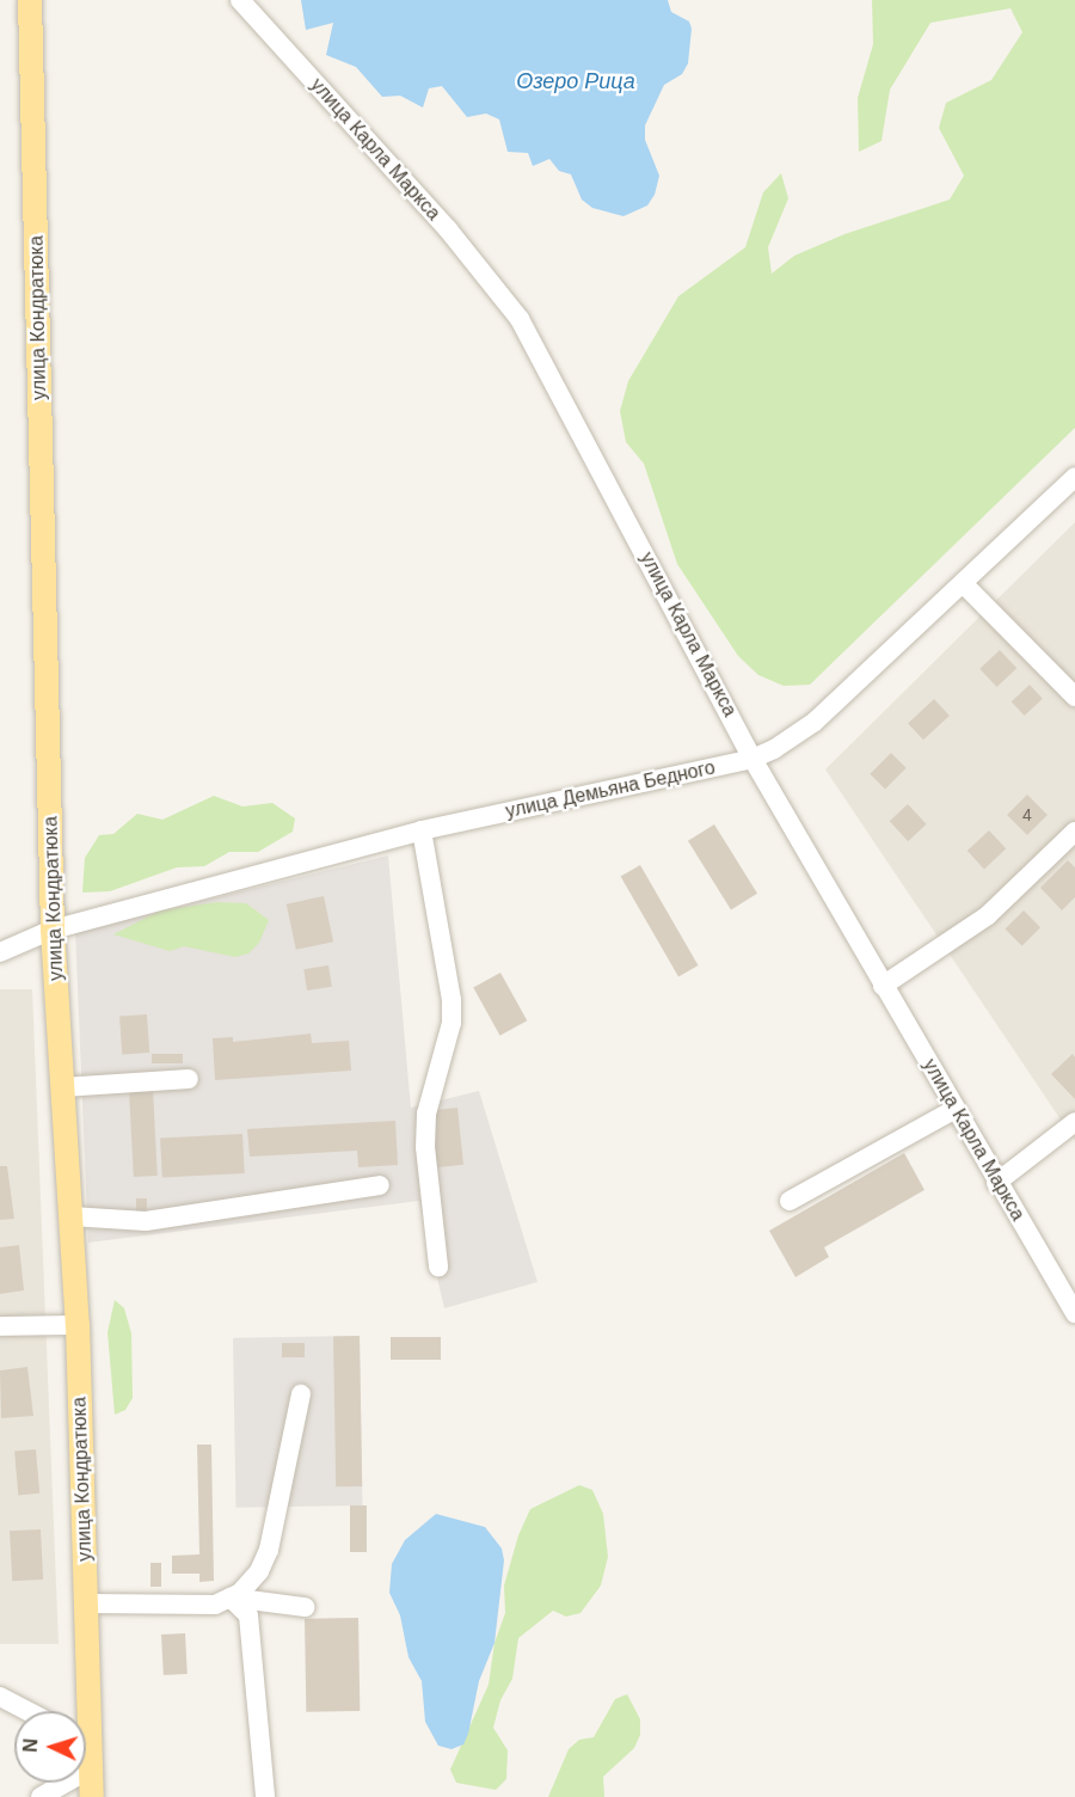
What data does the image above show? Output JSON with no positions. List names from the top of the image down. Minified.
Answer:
{"streets":{"main road":["улица Кондратюка"],"street":["улица Карла Маркса","улица Демьяна Бедного"]},"crossings":[["улица Карла Маркса","улица Демьяна Бедного"],["улица Кондратюка","улица Демьяна Бедного"]],"water":["Озеро Рица"],"house_numbers":["4"],"north":"left"}
